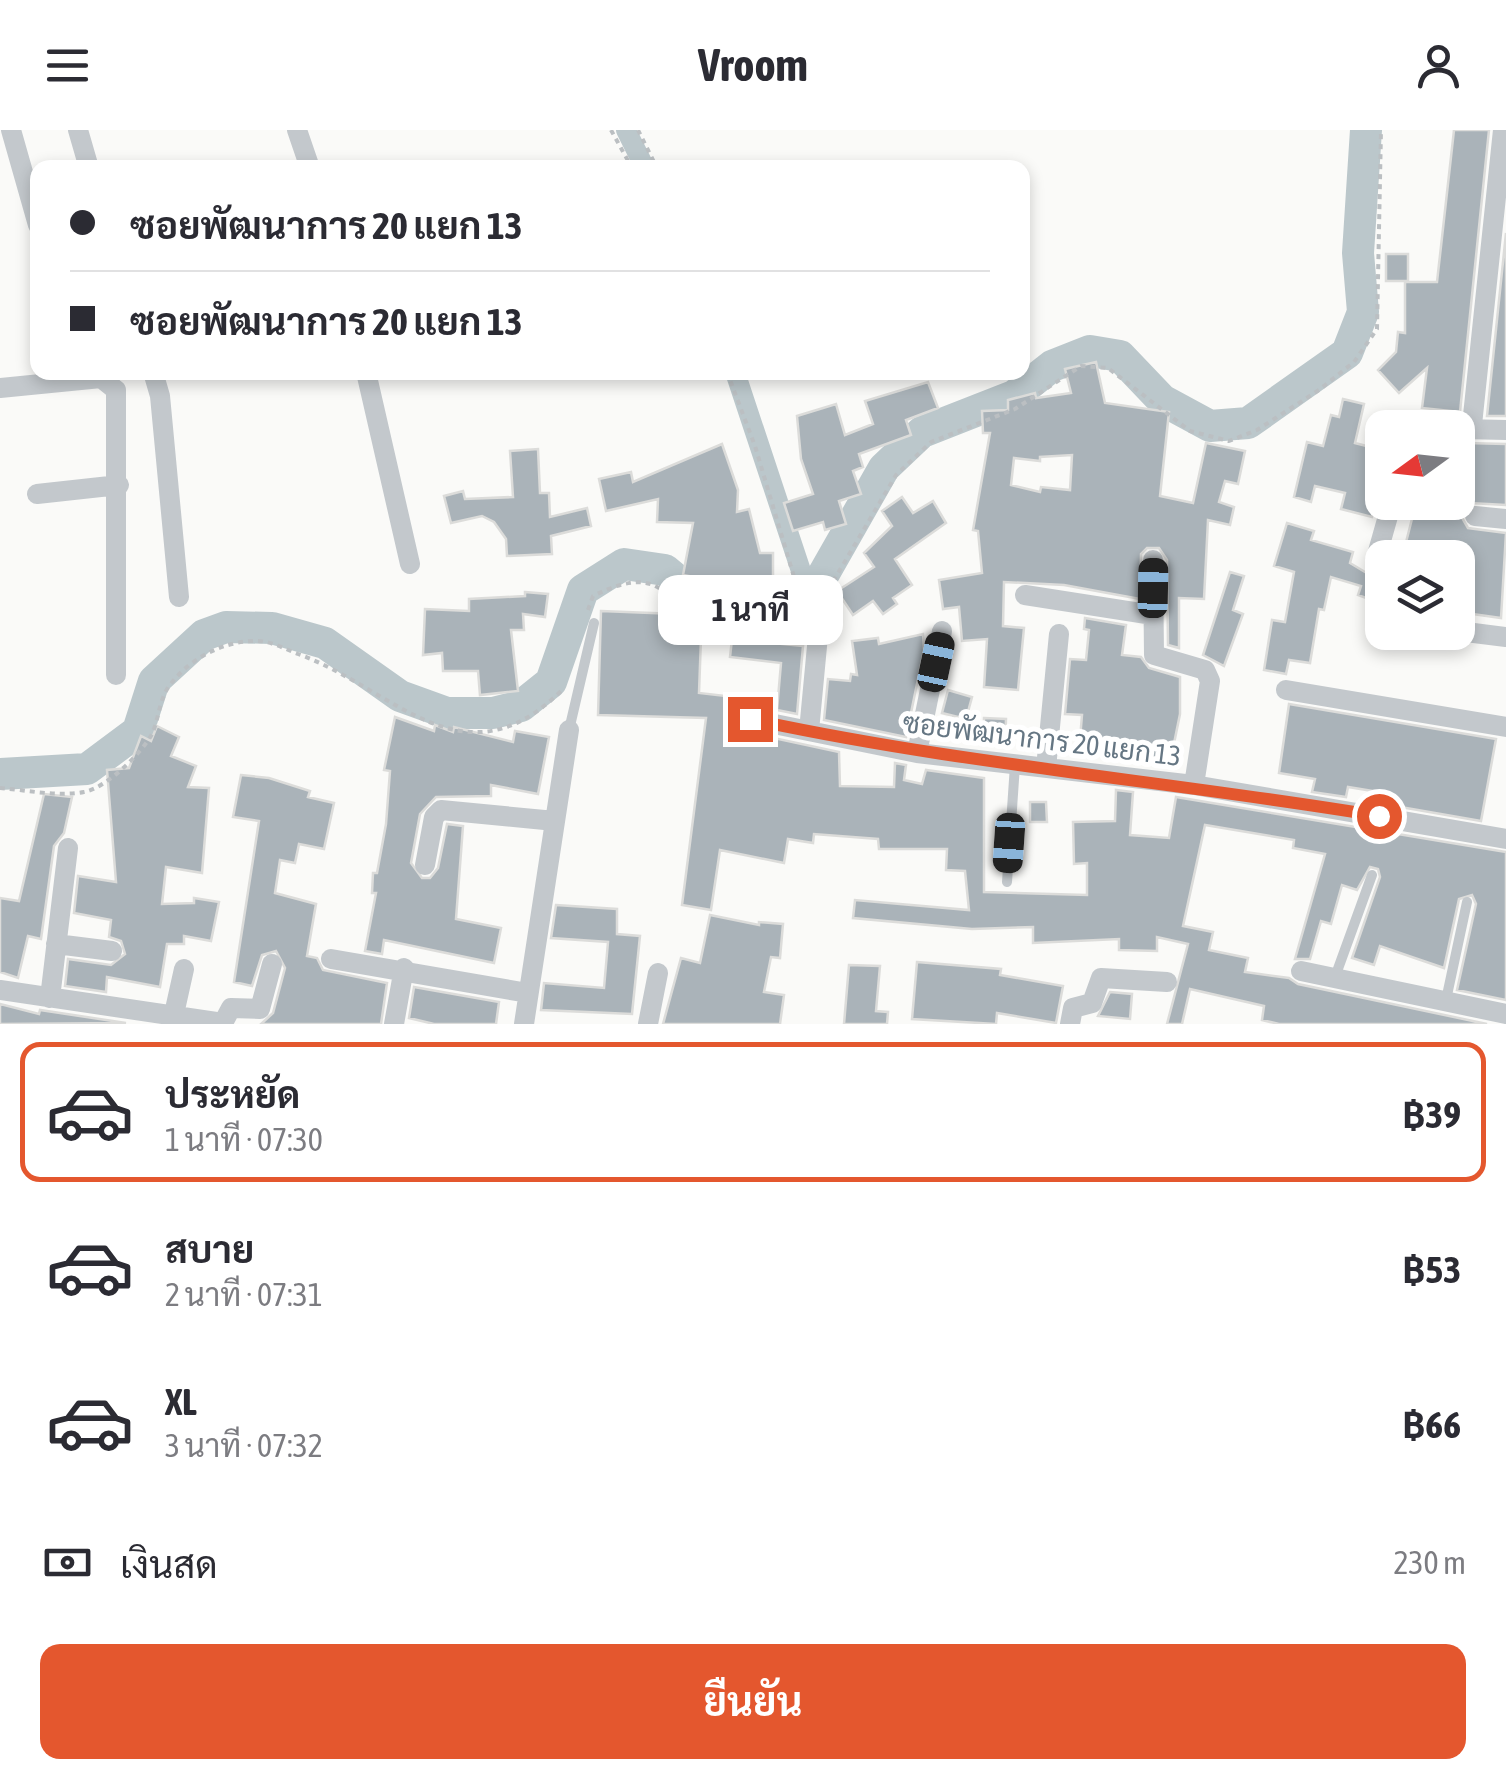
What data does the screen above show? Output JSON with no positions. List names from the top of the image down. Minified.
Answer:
{"streets":{"street":["ซอยพัฒนาการ 20 แยก 13"]},"north":"left","page":{"header":"Vroom","banner":["ซอยพัฒนาการ 20 แยก 13","ซอยพัฒนาการ 20 แยก 13"],"bubble":"1 นาที","list":[{"name":"ประหยัด","note":"1 นาที · 07:30","value":"฿39"},{"name":"สบาย","note":"2 นาที · 07:31","value":"฿53"},{"name":"XL","note":"3 นาที · 07:32","value":"฿66"}],"pay":["เงินสด","230 m"],"buttons":"ยืนยัน"}}
